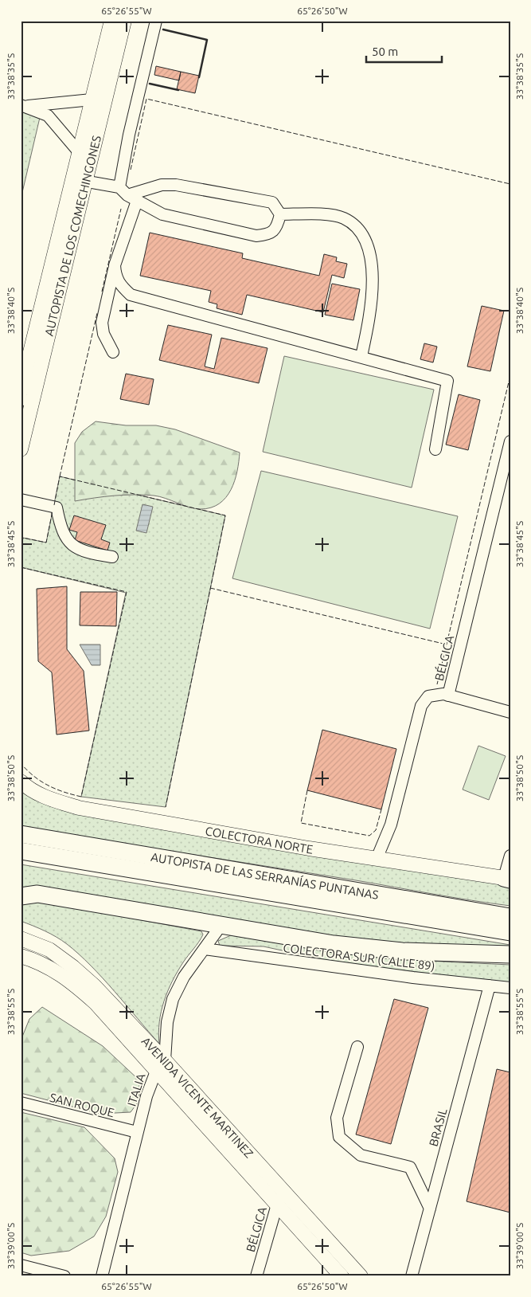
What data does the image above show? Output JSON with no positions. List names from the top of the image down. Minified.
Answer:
{"streets":{"highway":["AUTOPISTA DE LAS SERRANÍAS PUNTANAS"],"main road":["AUTOPISTA DE LOS COMECHINGONES","COLECTORA NORTE","AVENIDA VICENTE MARTINEZ"],"street":["BÉLGICA","COLECTORA SUR (CALLE 89)","ITALIA","SAN ROQUE","BRASIL"]},"crossings":[["BÉLGICA","COLECTORA NORTE"],["BÉLGICA","AVENIDA VICENTE MARTINEZ"],["COLECTORA SUR (CALLE 89)","ITALIA"],["COLECTORA SUR (CALLE 89)","BRASIL"],["ITALIA","AVENIDA VICENTE MARTINEZ"],["ITALIA","SAN ROQUE"]],"scale_bar":"50 m","coordinates":["65°26'55\"W","65°26'50\"W","33°38'35\"S","33°38'40\"S","33°38'45\"S","33°38'50\"S","33°38'55\"S","33°39'00\"S"]}
